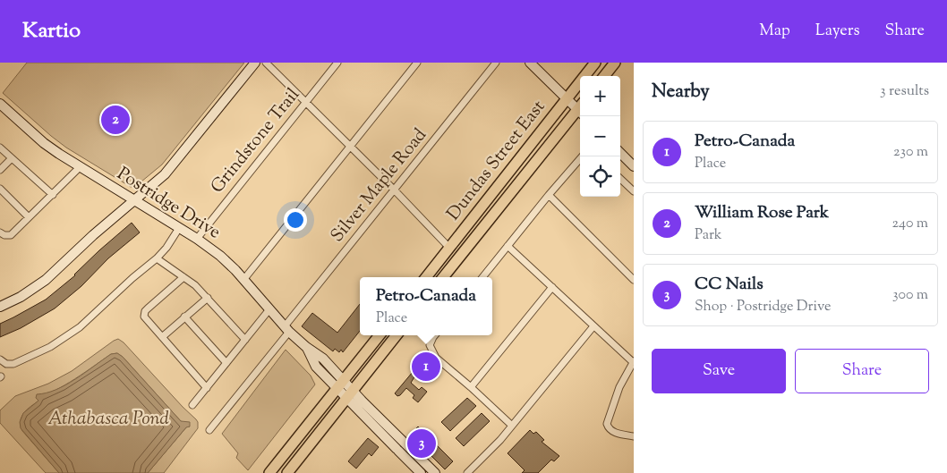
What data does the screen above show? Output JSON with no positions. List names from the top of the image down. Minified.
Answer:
{"streets":{"main road":["Dundas Street East"],"street":["Grindstone Trail","Silver Maple Road","Postridge Drive"]},"crossings":[["Grindstone Trail","Postridge Drive"],["Silver Maple Road","Postridge Drive"]],"water":["Athabasca Pond"],"page":{"header":"Kartio","nav":["Map","Layers","Share"],"heading":["Nearby","3 results"],"map_buttons":["+","−"],"pins":["2","1","3"],"list":[{"mark":"1","name":"Petro-Canada","note":"Place","value":"230 m"},{"mark":"2","name":"William Rose Park","note":"Park","value":"240 m"},{"mark":"3","name":"CC Nails","note":"Shop · Postridge Drive","value":"300 m"}],"popup":["Petro-Canada","Place"],"buttons":["Save","Share"]}}
